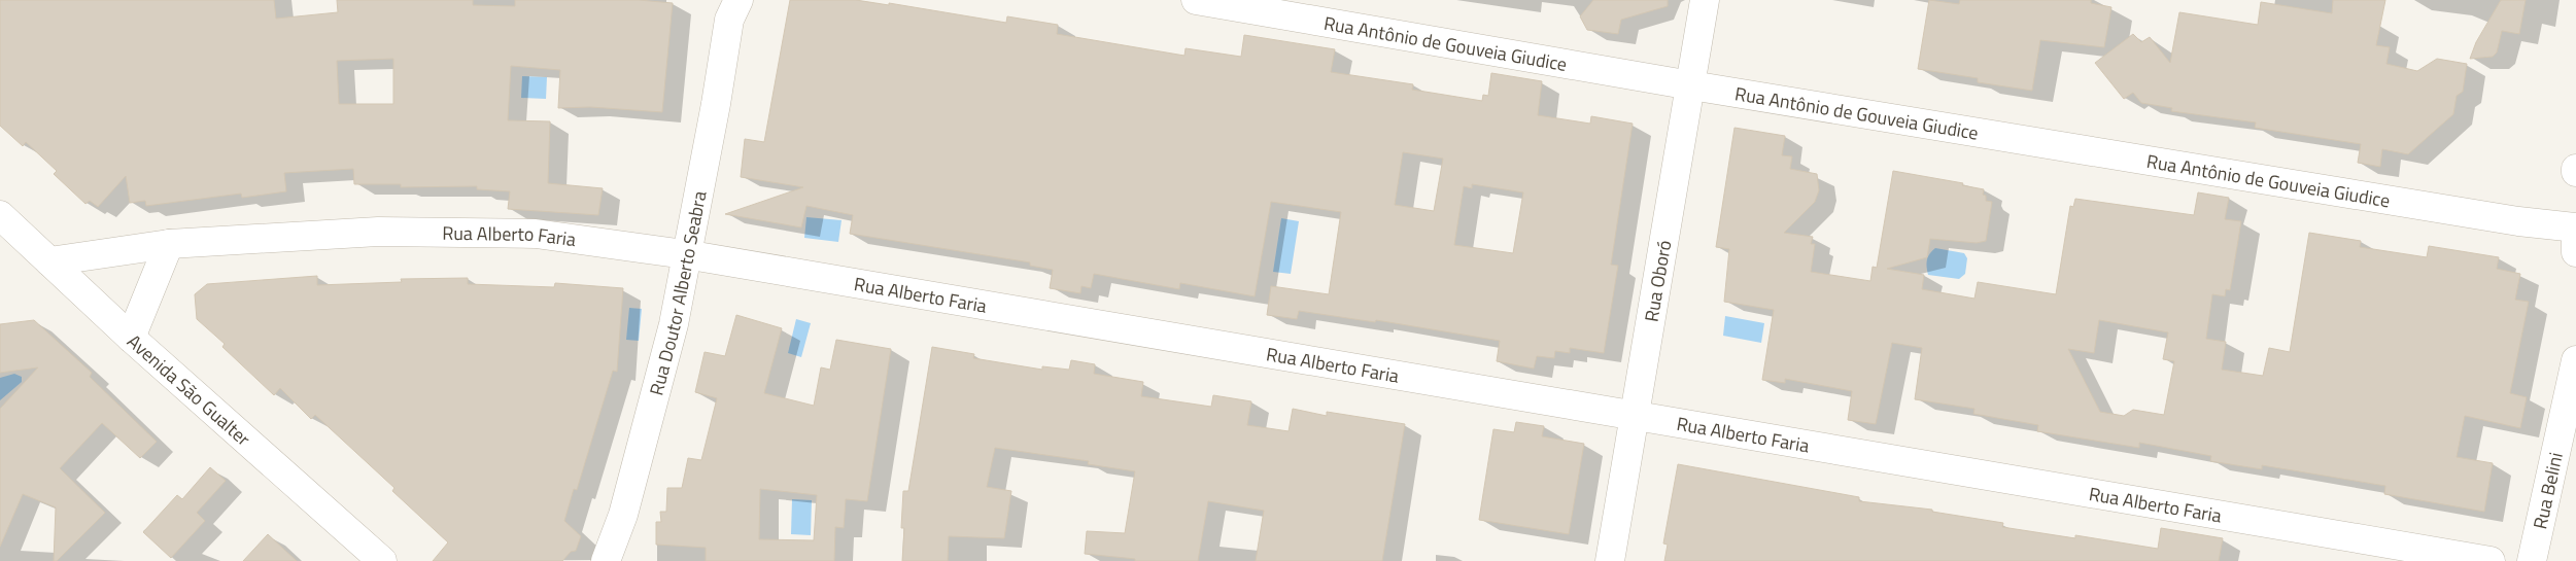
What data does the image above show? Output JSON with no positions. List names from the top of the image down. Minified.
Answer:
{"streets":{"street":["Rua Antônio de Gouveia Giudice","Rua Alberto Faria","Rua Oboró","Rua Doutor Alberto Seabra","Avenida São Gualter","Rua Belini"]},"crossings":[["Rua Antônio de Gouveia Giudice","Rua Oboró"],["Rua Alberto Faria","Rua Oboró"],["Rua Alberto Faria","Rua Doutor Alberto Seabra"],["Rua Alberto Faria","Avenida São Gualter"]]}
